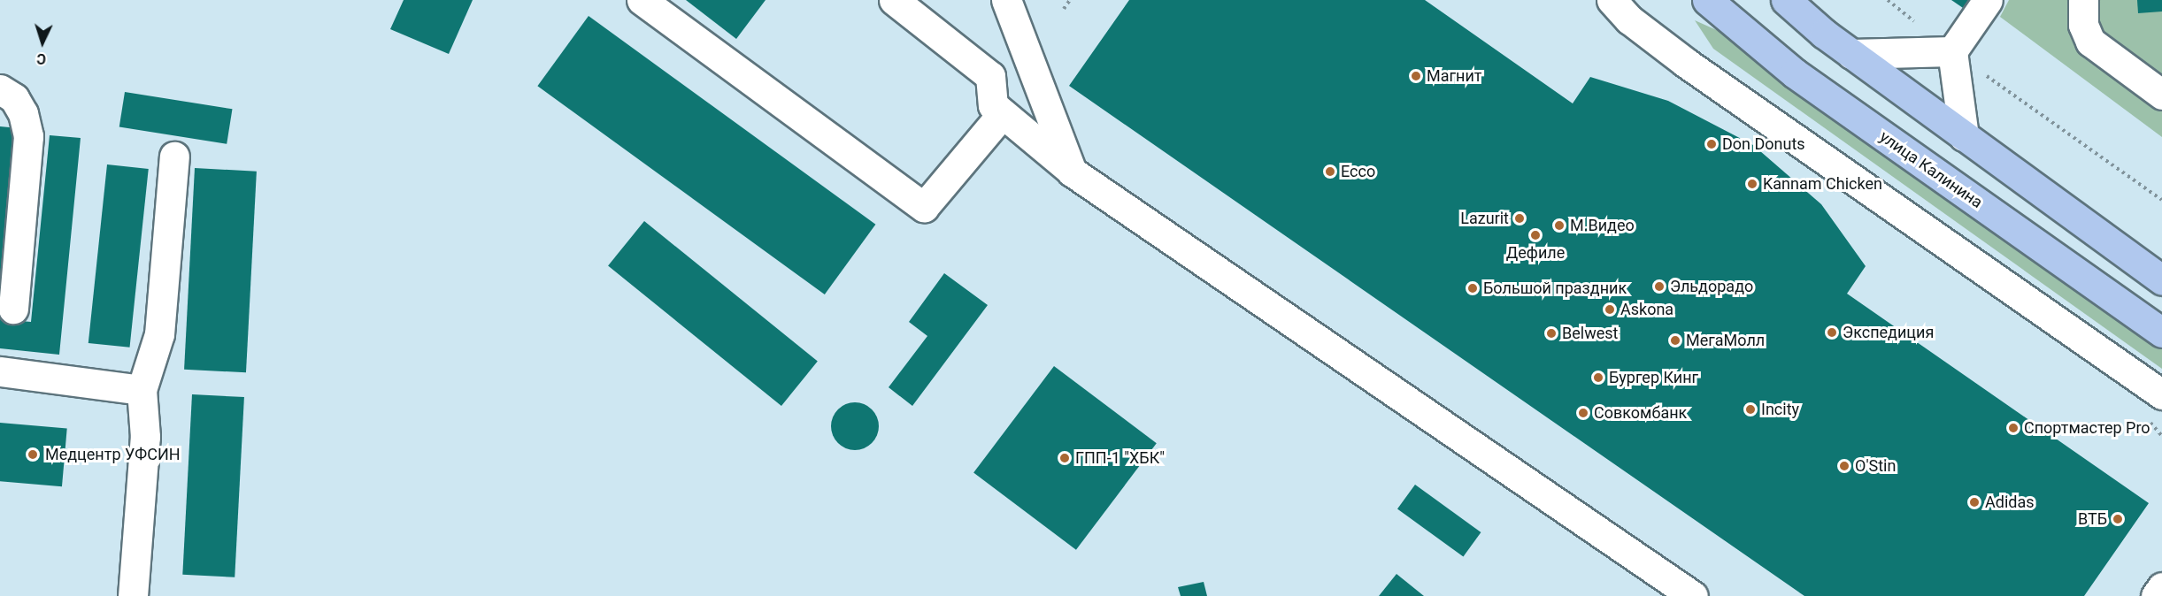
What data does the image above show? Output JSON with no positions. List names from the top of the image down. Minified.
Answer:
{"streets":{"main road":["улица Калинина"]},"places":["Магнит","Don Donuts","Ecco","Kannam Chicken","Lazurit","М.Видео","Дефиле","Эльдорадо","Большой праздник","Askona","Экспедиция","Belwest","МегаМолл","Бургер Кинг","Incity","Совкомбанк","Спортмастер Pro","Медцентр УФСИН","ГПП-1 \"ХБК\"","O'Stin","Adidas","ВТБ"],"north":"bottom"}
